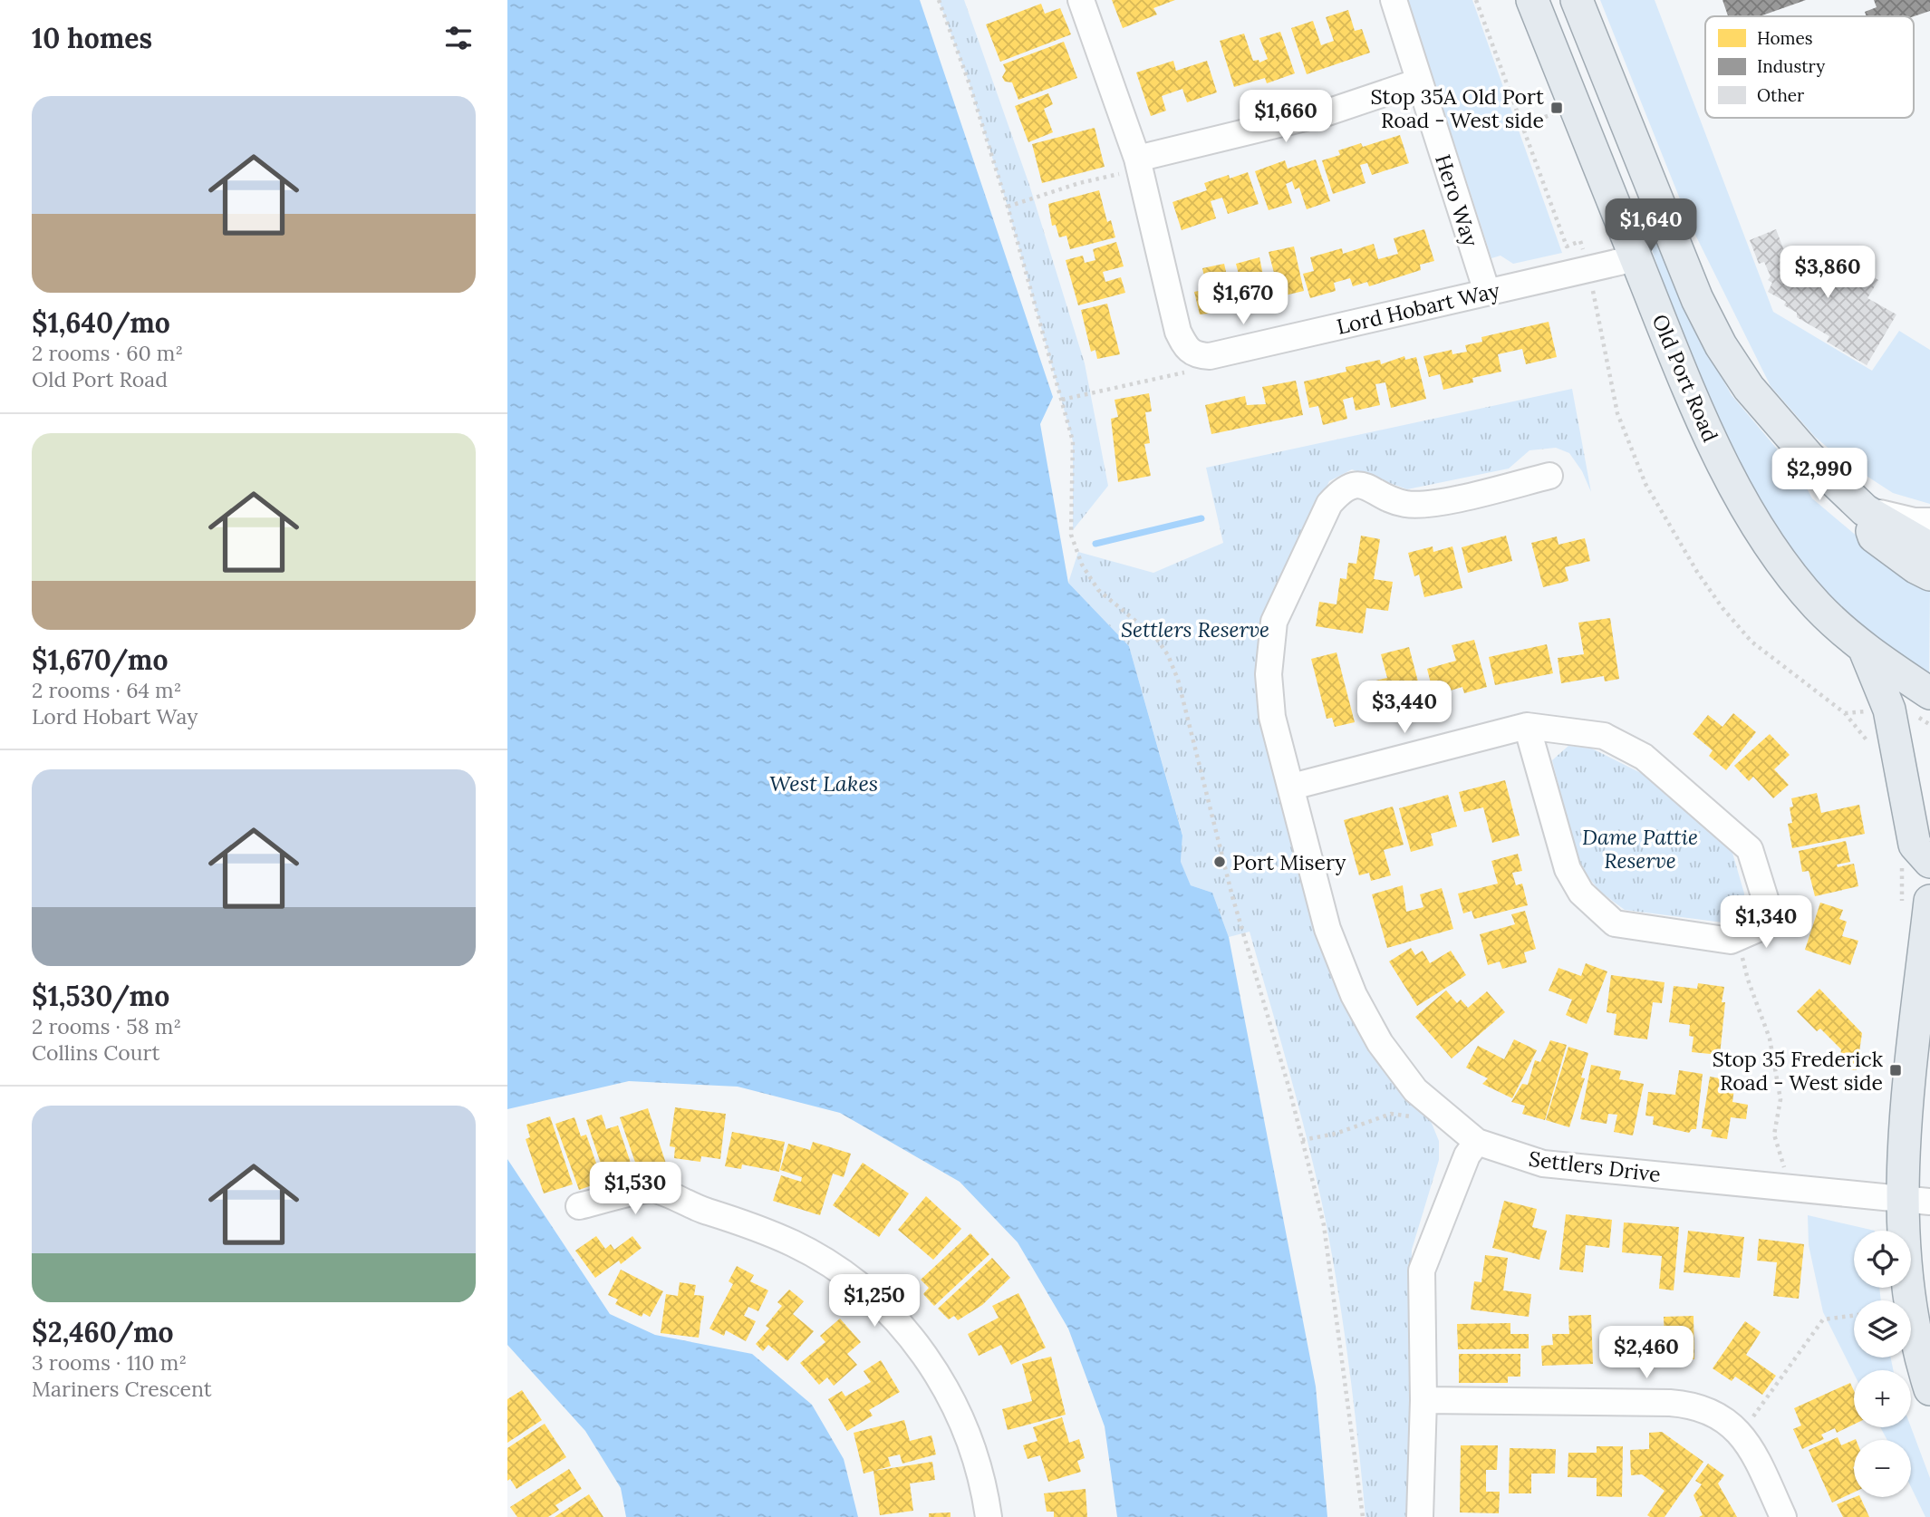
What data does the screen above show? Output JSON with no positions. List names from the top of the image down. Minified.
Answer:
{"streets":{"main road":["Old Port Road"],"street":["Hero Way","Lord Hobart Way","Settlers Drive"]},"crossings":[["Hero Way","Lord Hobart Way"],["Lord Hobart Way","Old Port Road"]],"water":["West Lakes"],"parks":["Settlers Reserve","Dame Pattie Reserve"],"places":{"transit":["Stop 35A Old Port Road - West side","Stop 35 Frederick Road - West side"],"other":["Port Misery"]},"legend":["Homes","Industry","Other"],"page":{"heading":"10 homes","list":[{"name":"$1,640/mo","note":"2 rooms · 60 m² · Old Port Road"},{"name":"$1,670/mo","note":"2 rooms · 64 m² · Lord Hobart Way"},{"name":"$1,530/mo","note":"2 rooms · 58 m² · Collins Court"},{"name":"$2,460/mo","note":"3 rooms · 110 m² · Mariners Crescent"}],"price":["$1,660","$1,640","$3,860","$1,670","$2,990","$3,440","$1,340","$1,530","$1,250","$2,460"],"map_buttons":["+","−"]}}
